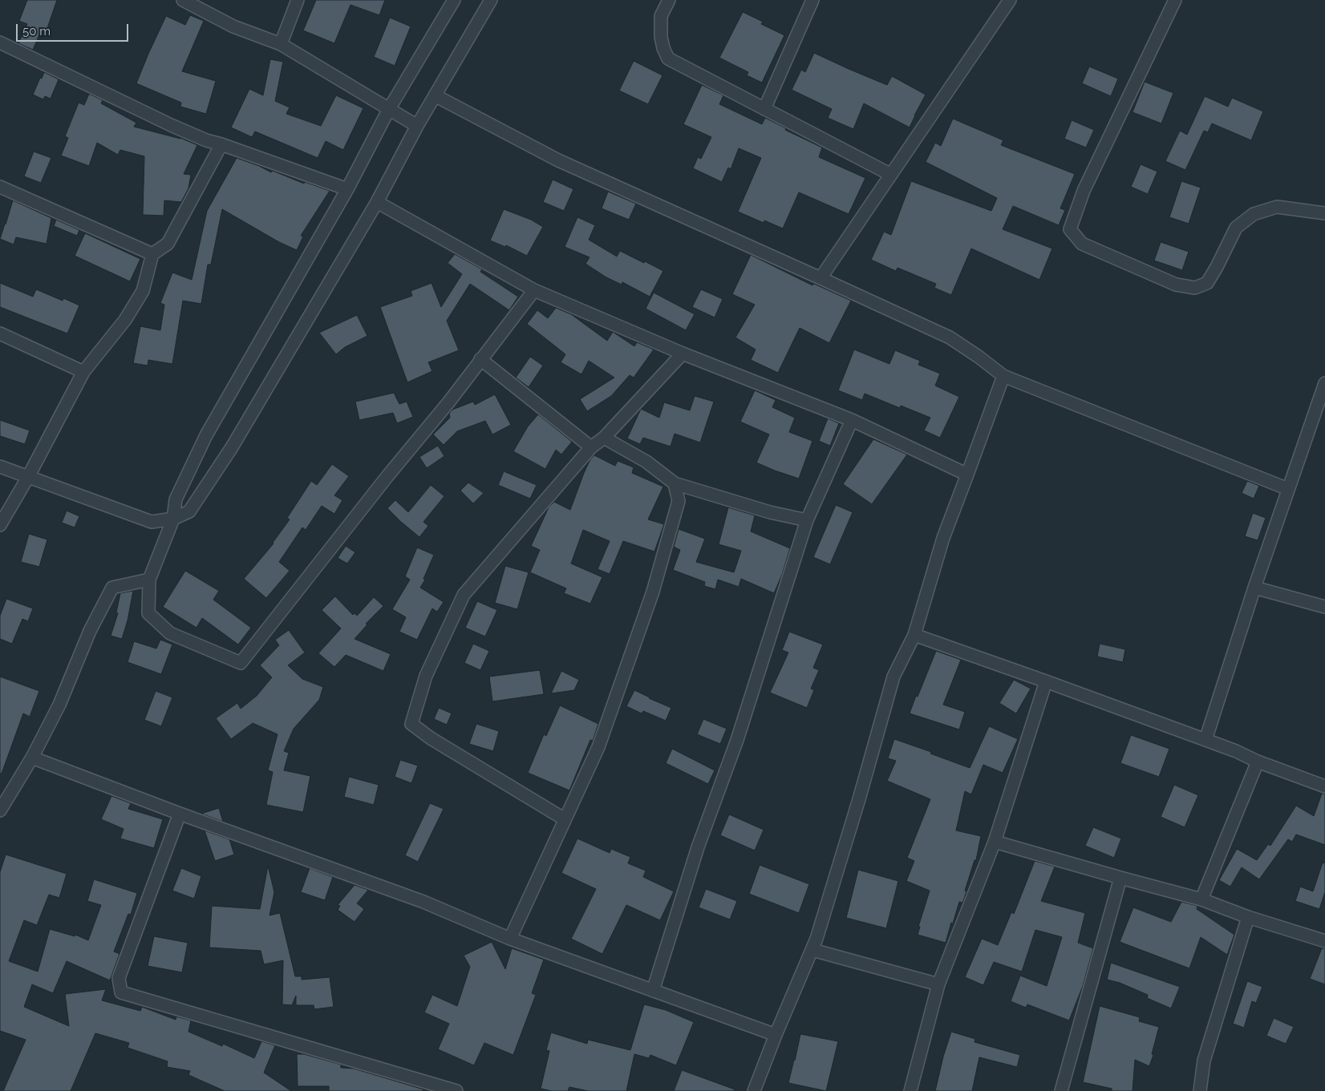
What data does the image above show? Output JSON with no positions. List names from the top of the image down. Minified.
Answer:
{"scale_bar":"50 m"}
